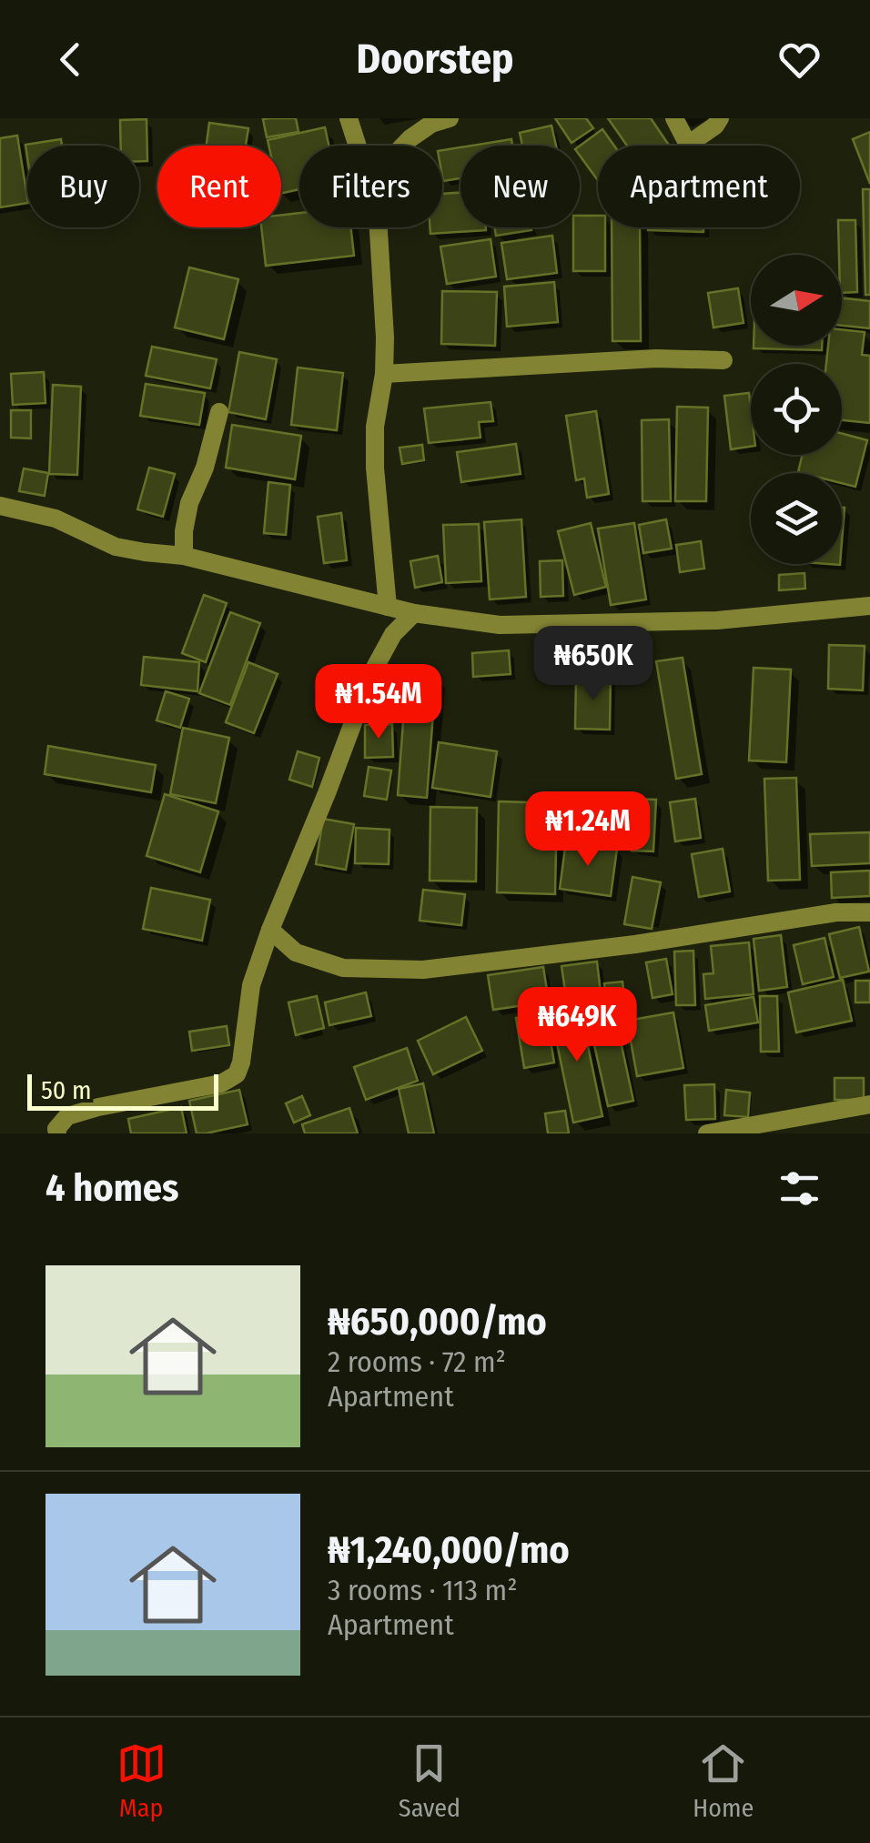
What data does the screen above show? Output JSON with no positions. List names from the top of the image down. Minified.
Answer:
{"scale_bar":"50 m","north":"right","page":{"header":"Doorstep","chip":["Buy","Rent","Filters","New","Apartment"],"price":["₦650K","₦1.54M","₦1.24M","₦649K"],"scale":"50 m","heading":"4 homes","list":[{"name":"₦650,000/mo","note":"2 rooms · 72 m² · Apartment"},{"name":"₦1,240,000/mo","note":"3 rooms · 113 m² · Apartment"}],"tabs":["Map","Saved","Home"]}}
